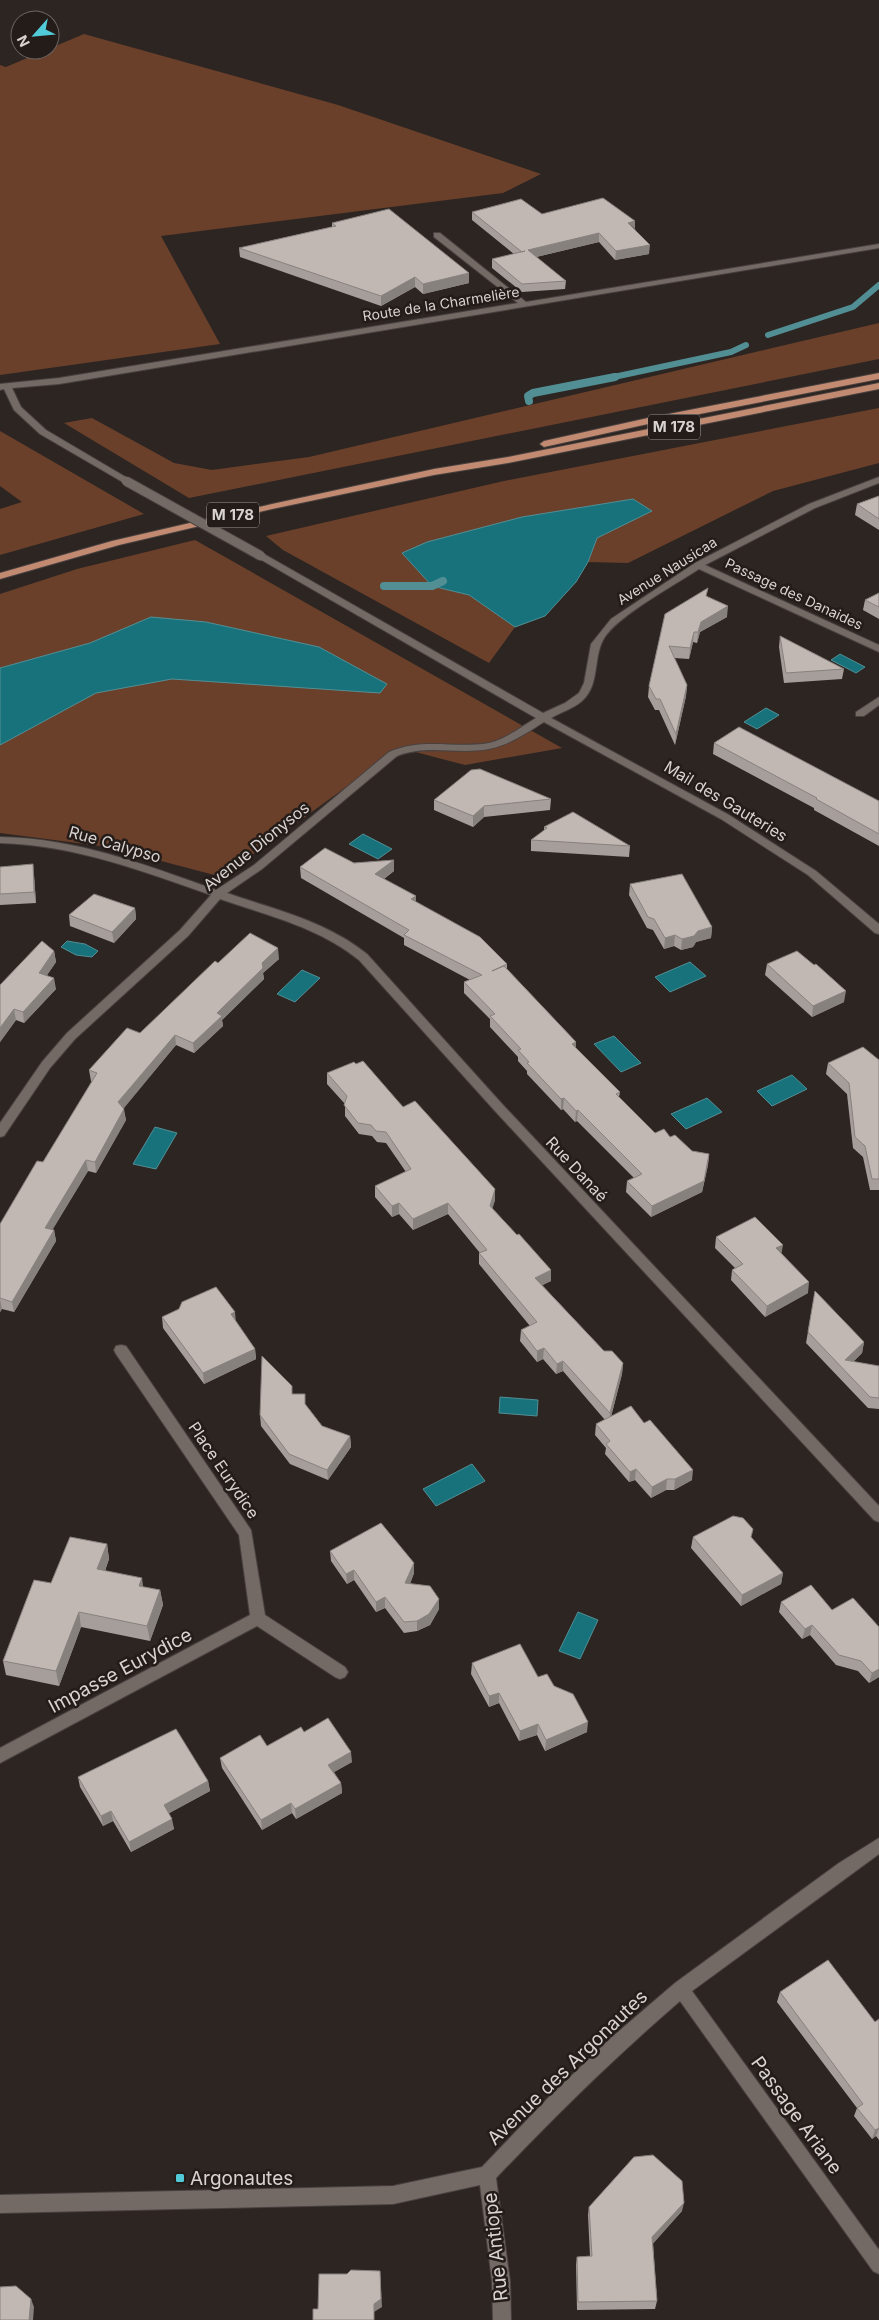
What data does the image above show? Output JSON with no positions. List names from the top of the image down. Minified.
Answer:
{"streets":{"main road":["M 178"],"street":["Route de la Charmelière","Avenue Nausicaa","Passage des Danaides","Mail des Gauteries","Rue Calypso","Avenue Dionysos","Rue Danaé","Place Eurydice","Impasse Eurydice","Avenue des Argonautes","Passage Ariane","Rue Antiope"]},"crossings":[["Route de la Charmelière","Mail des Gauteries"],["Avenue Nausicaa","Passage des Danaides"],["Avenue Nausicaa","Mail des Gauteries"],["Avenue Nausicaa","Avenue Dionysos"],["Mail des Gauteries","Avenue Dionysos"],["Rue Calypso","Avenue Dionysos"],["Rue Calypso","Rue Danaé"],["Avenue Dionysos","Rue Danaé"],["Place Eurydice","Impasse Eurydice"],["Avenue des Argonautes","Passage Ariane"],["Avenue des Argonautes","Rue Antiope"]],"places":{"transit":["Argonautes"]},"north":"bottom left"}
